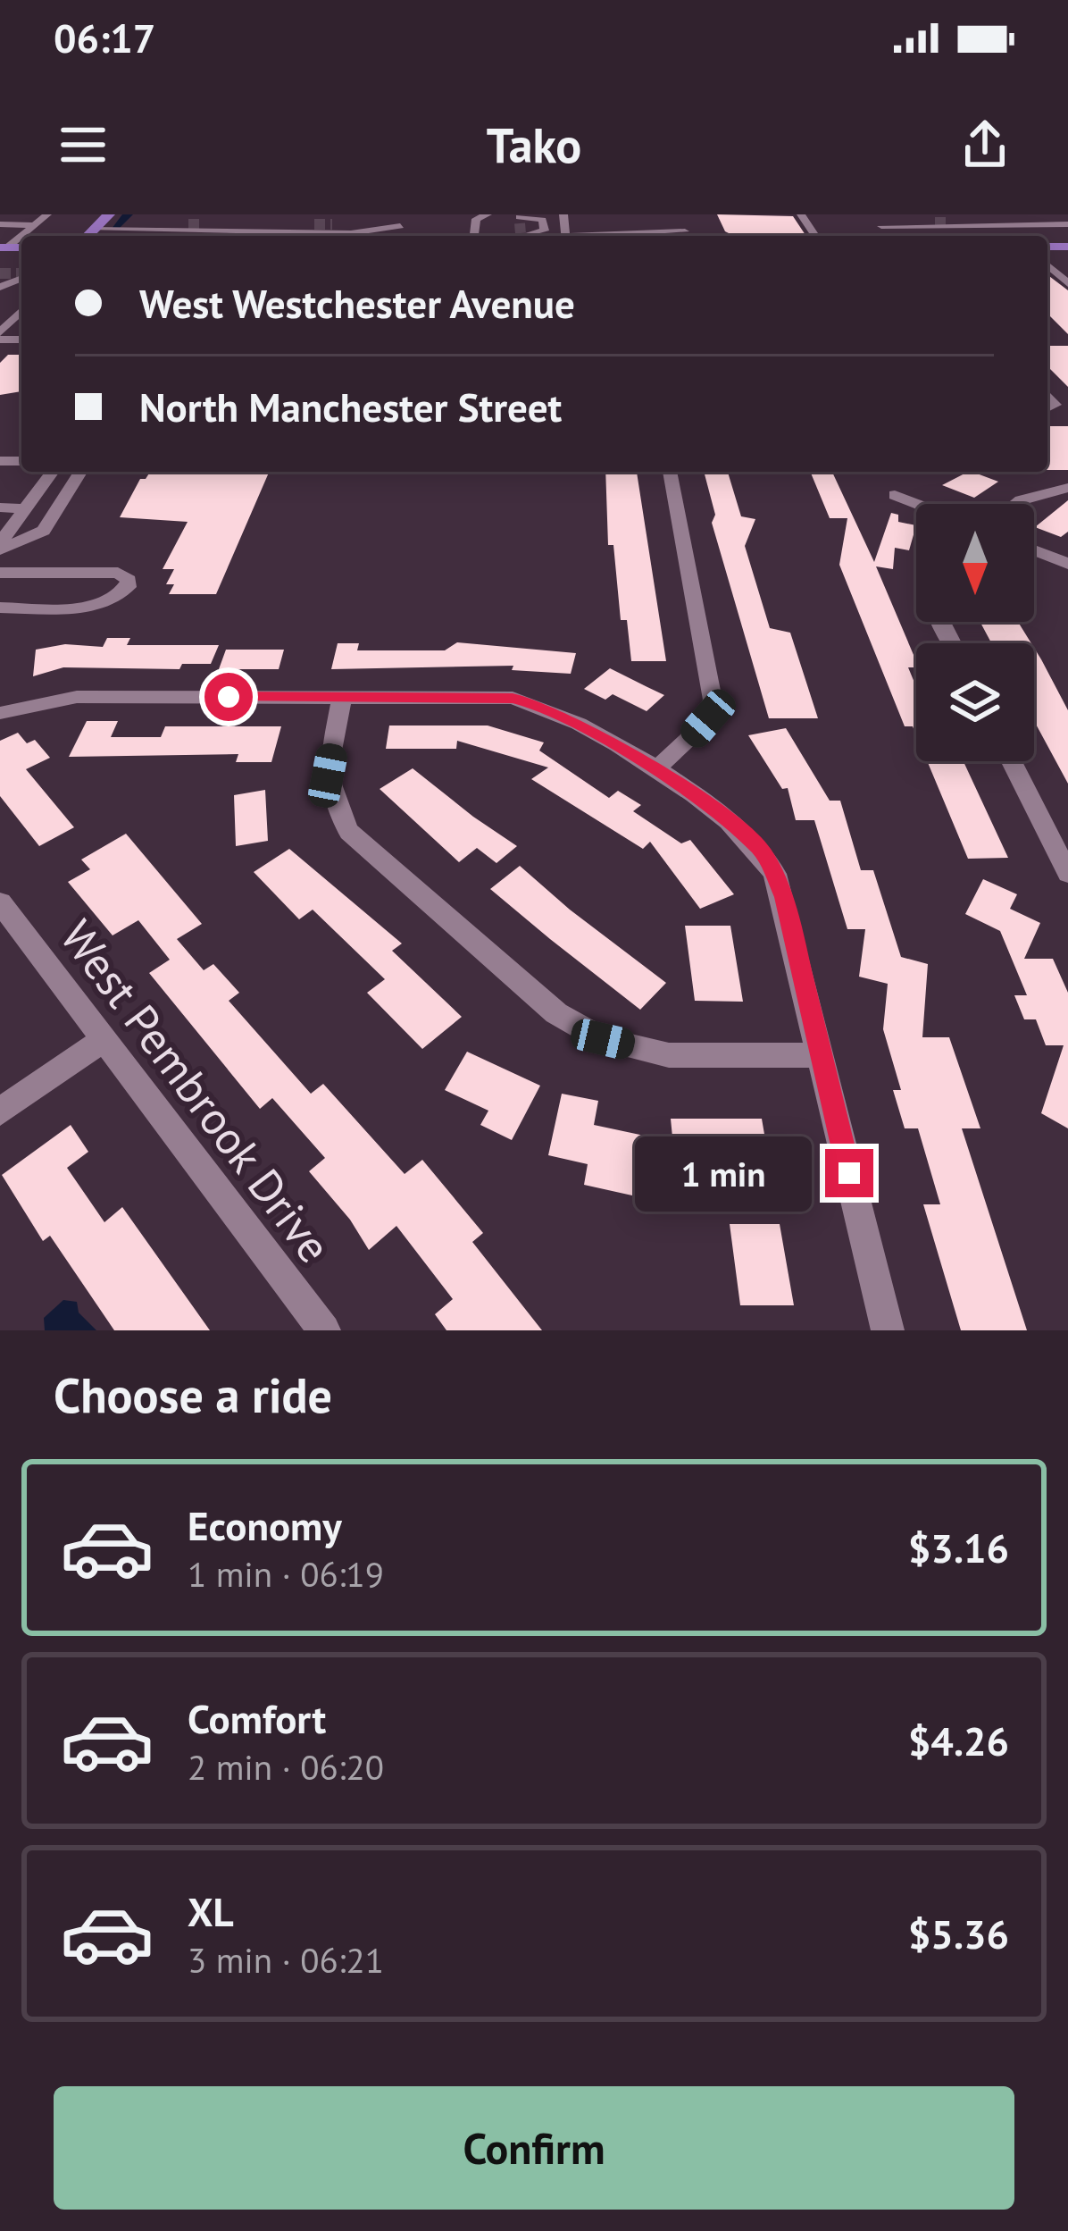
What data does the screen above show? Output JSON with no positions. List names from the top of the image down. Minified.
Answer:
{"streets":{"street":["West Pembrook Drive"]},"north":"bottom","page":{"status":"06:17","header":"Tako","banner":["West Westchester Avenue","North Manchester Street"],"bubble":"1 min","heading":"Choose a ride","list":[{"name":"Economy","note":"1 min · 06:19","value":"$3.16"},{"name":"Comfort","note":"2 min · 06:20","value":"$4.26"},{"name":"XL","note":"3 min · 06:21","value":"$5.36"}],"buttons":"Confirm"}}
